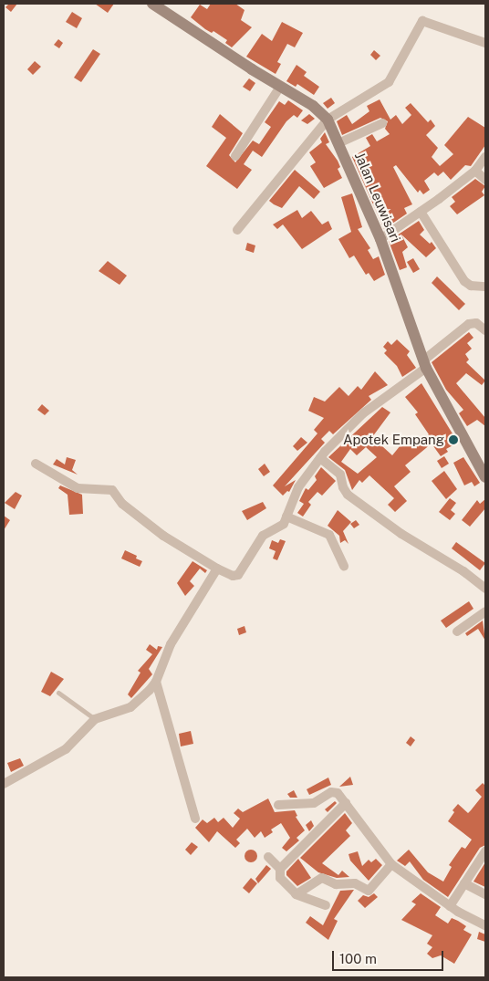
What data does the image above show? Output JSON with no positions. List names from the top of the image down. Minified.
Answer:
{"streets":{"main road":["Jalan Leuwisari"]},"places":["Apotek Empang"],"scale_bar":"100 m"}
